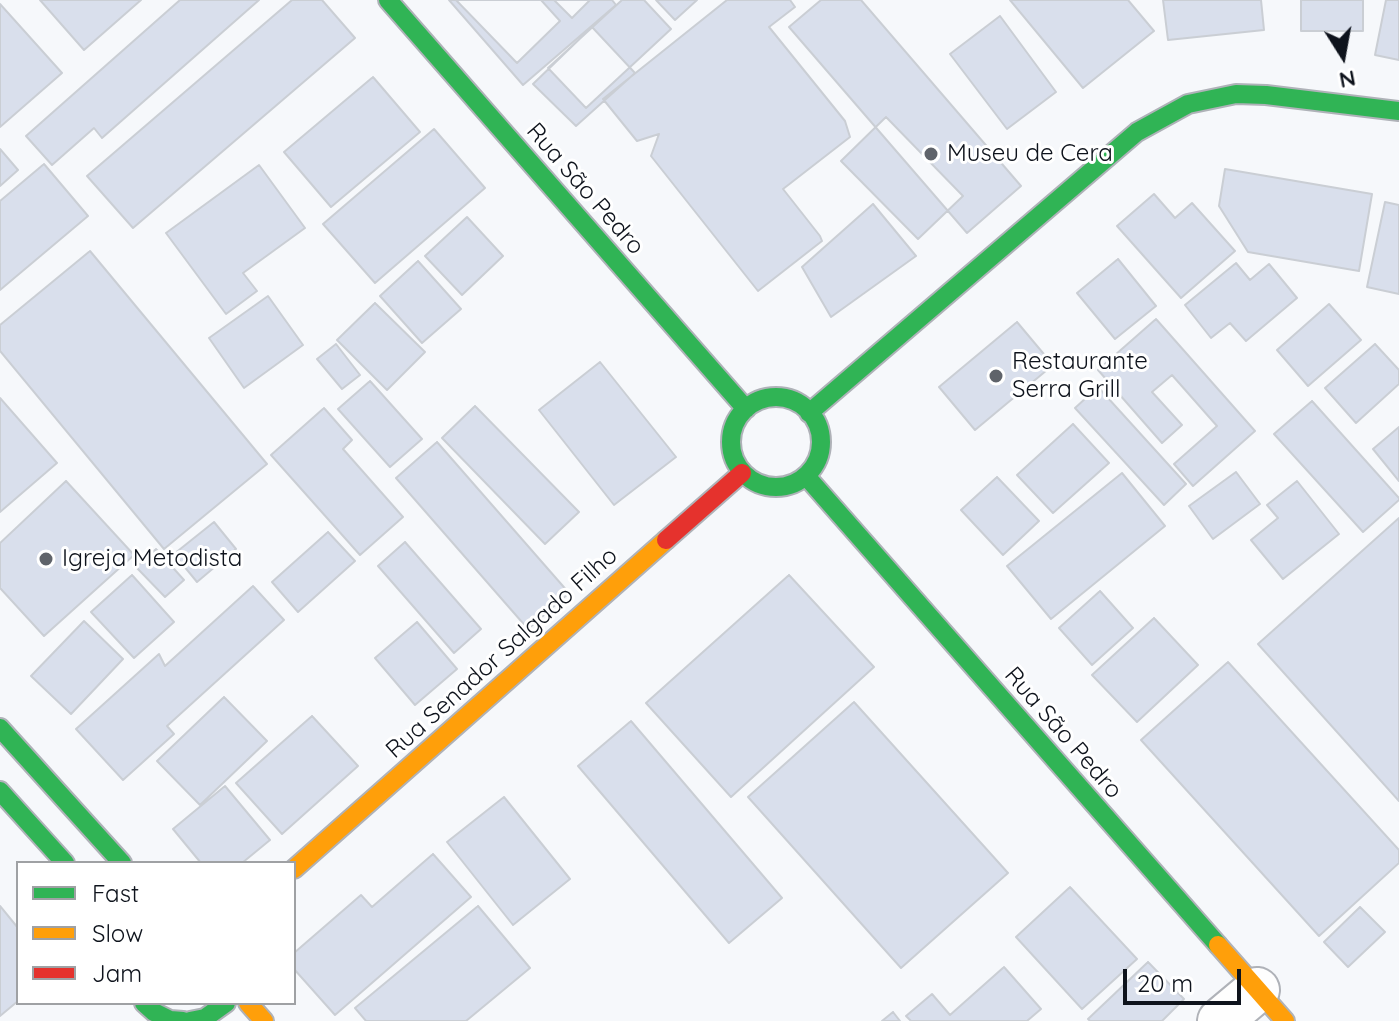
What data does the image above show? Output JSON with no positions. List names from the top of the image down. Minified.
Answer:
{"streets":{"main road":["Rua São Pedro","Rua Senador Salgado Filho"]},"crossings":[["Rua São Pedro","Rua Senador Salgado Filho"]],"places":["Museu de Cera","Restaurante Serra Grill","Igreja Metodista"],"legend":["Fast","Slow","Jam"],"scale_bar":"20 m","north":"bottom"}
